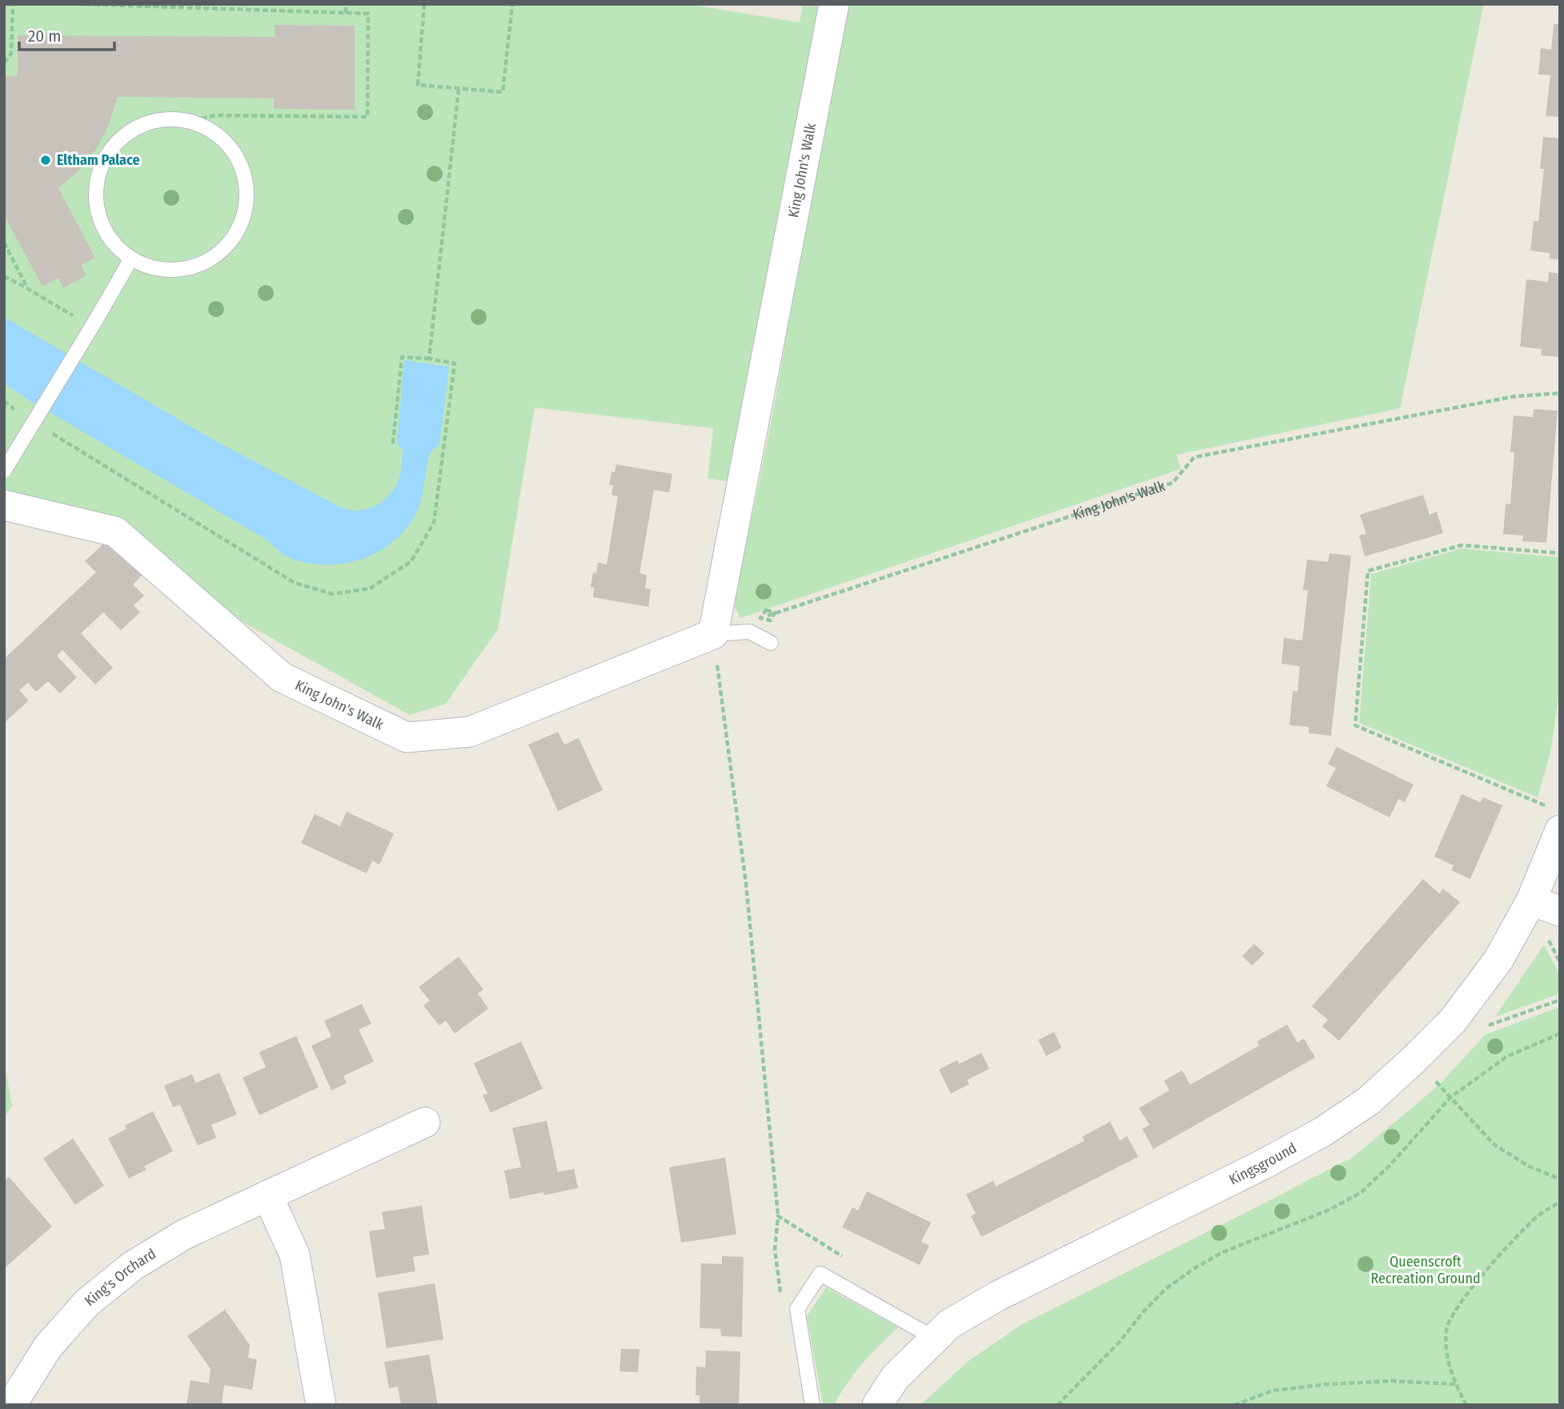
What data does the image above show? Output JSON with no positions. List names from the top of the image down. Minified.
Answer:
{"streets":{"street":["King John's Walk","Kingsground","King's Orchard"]},"parks":["Queenscroft Recreation Ground"],"places":["Eltham Palace"],"scale_bar":"20 m"}
